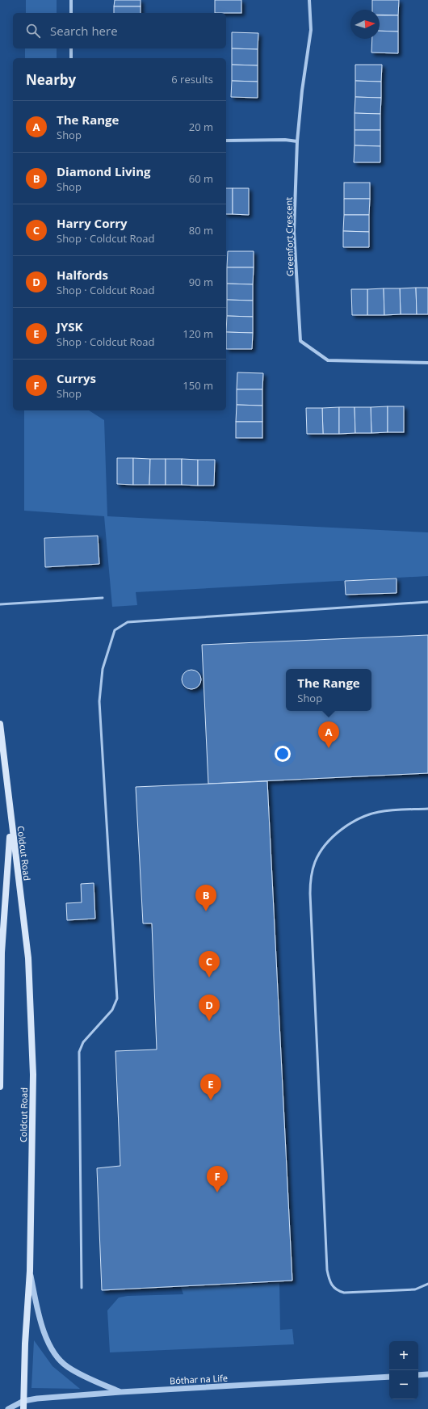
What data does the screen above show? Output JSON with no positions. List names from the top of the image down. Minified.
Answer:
{"streets":{"main road":["Coldcut Road"],"street":["Greenfort Crescent","Bóthar na Life"]},"crossings":[["Coldcut Road","Bóthar na Life"]],"north":"right","page":{"search":"Search here","heading":["Nearby","6 results"],"list":[{"mark":"A","name":"The Range","note":"Shop","value":"20 m"},{"mark":"B","name":"Diamond Living","note":"Shop","value":"60 m"},{"mark":"C","name":"Harry Corry","note":"Shop · Coldcut Road","value":"80 m"},{"mark":"D","name":"Halfords","note":"Shop · Coldcut Road","value":"90 m"},{"mark":"E","name":"JYSK","note":"Shop · Coldcut Road","value":"120 m"},{"mark":"F","name":"Currys","note":"Shop","value":"150 m"}],"popup":["The Range","Shop"],"pins":["A","B","C","D","E","F"],"map_buttons":["+","−"]}}
